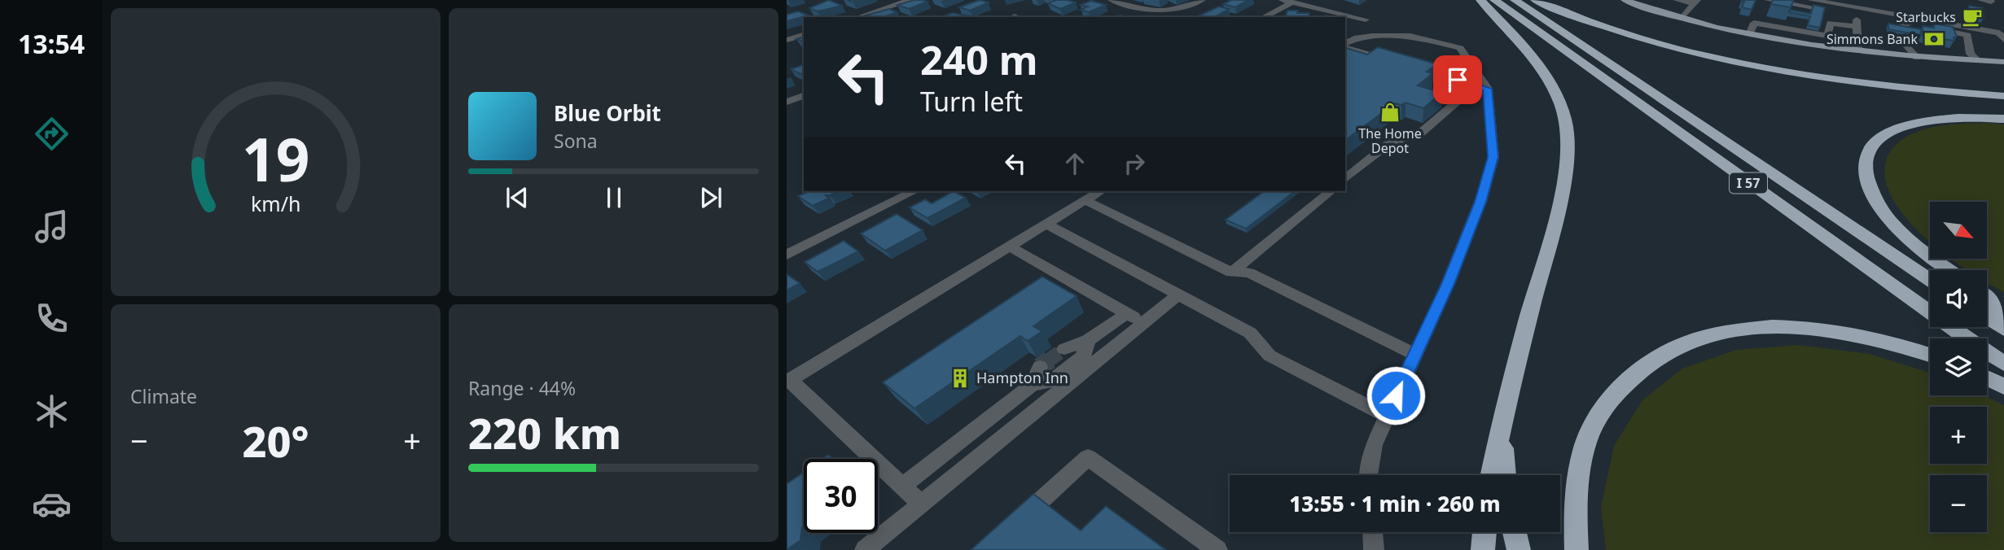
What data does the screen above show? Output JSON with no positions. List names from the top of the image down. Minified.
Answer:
{"streets":{"highway":["I 57"]},"places":{"cafe":["Starbucks"],"bank":["Simmons Bank"],"shop":["The Home Depot"],"building":["Hampton Inn"]},"north":"bottom right","page":{"tabs":"13:54","turn":["240 m","Turn left"],"song":["Blue Orbit","Sona"],"map_buttons":["+","−"],"tile":["Climate",["Range · 44%","220 km"]],"heat":["−","20°","+"],"limit":"30","trip":"13:55 · 1 min · 260 m","gauge":["19","km/h"]}}
